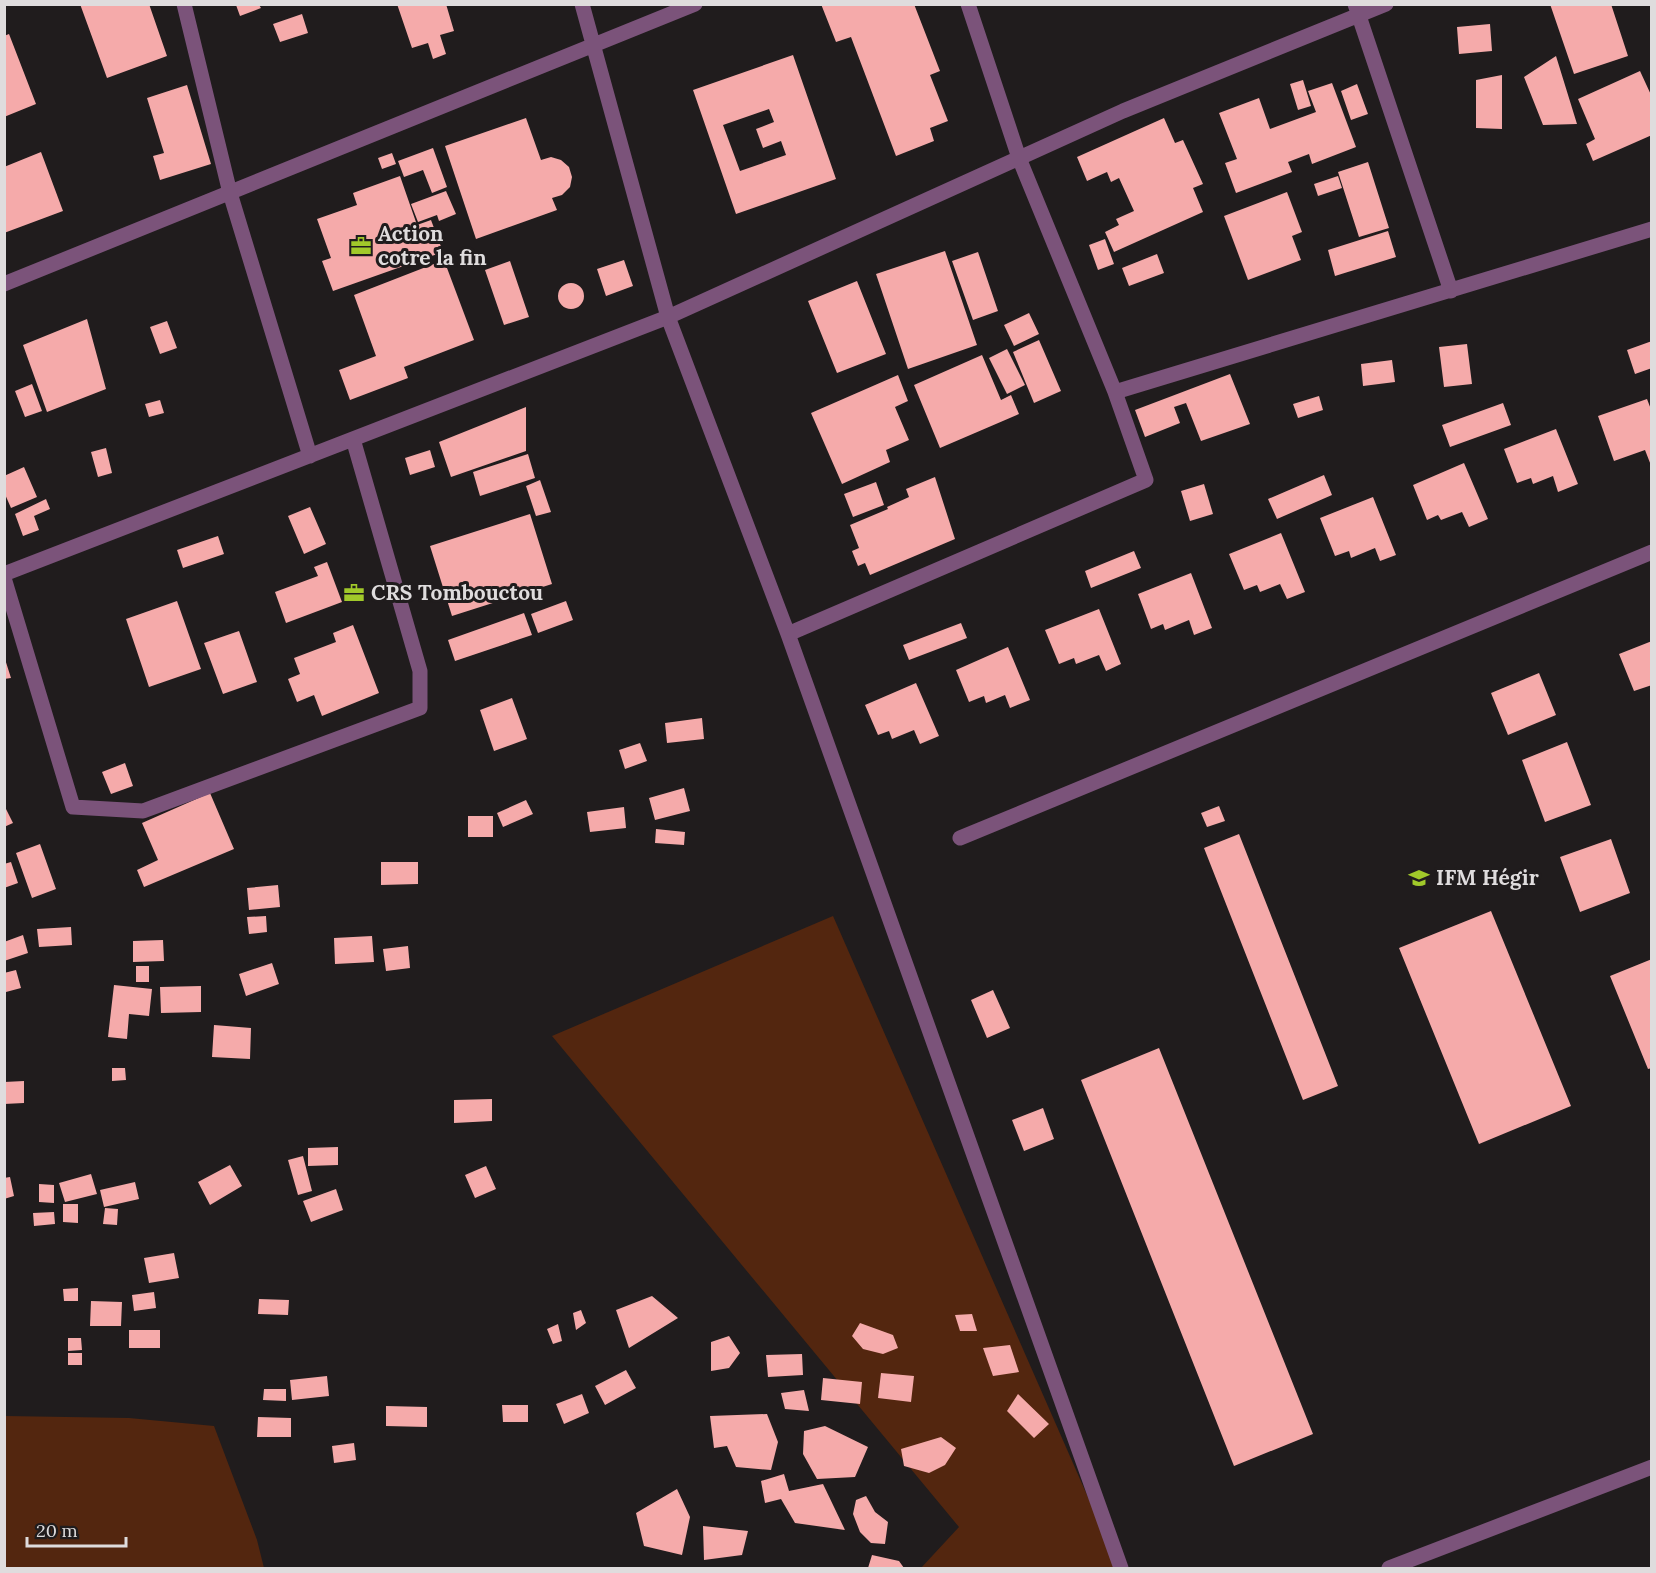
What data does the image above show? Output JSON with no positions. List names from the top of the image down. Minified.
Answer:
{"places":{"office":["Action cotre la fin","CRS Tombouctou"],"school or university":["IFM Hégir"]},"scale_bar":"20 m"}
